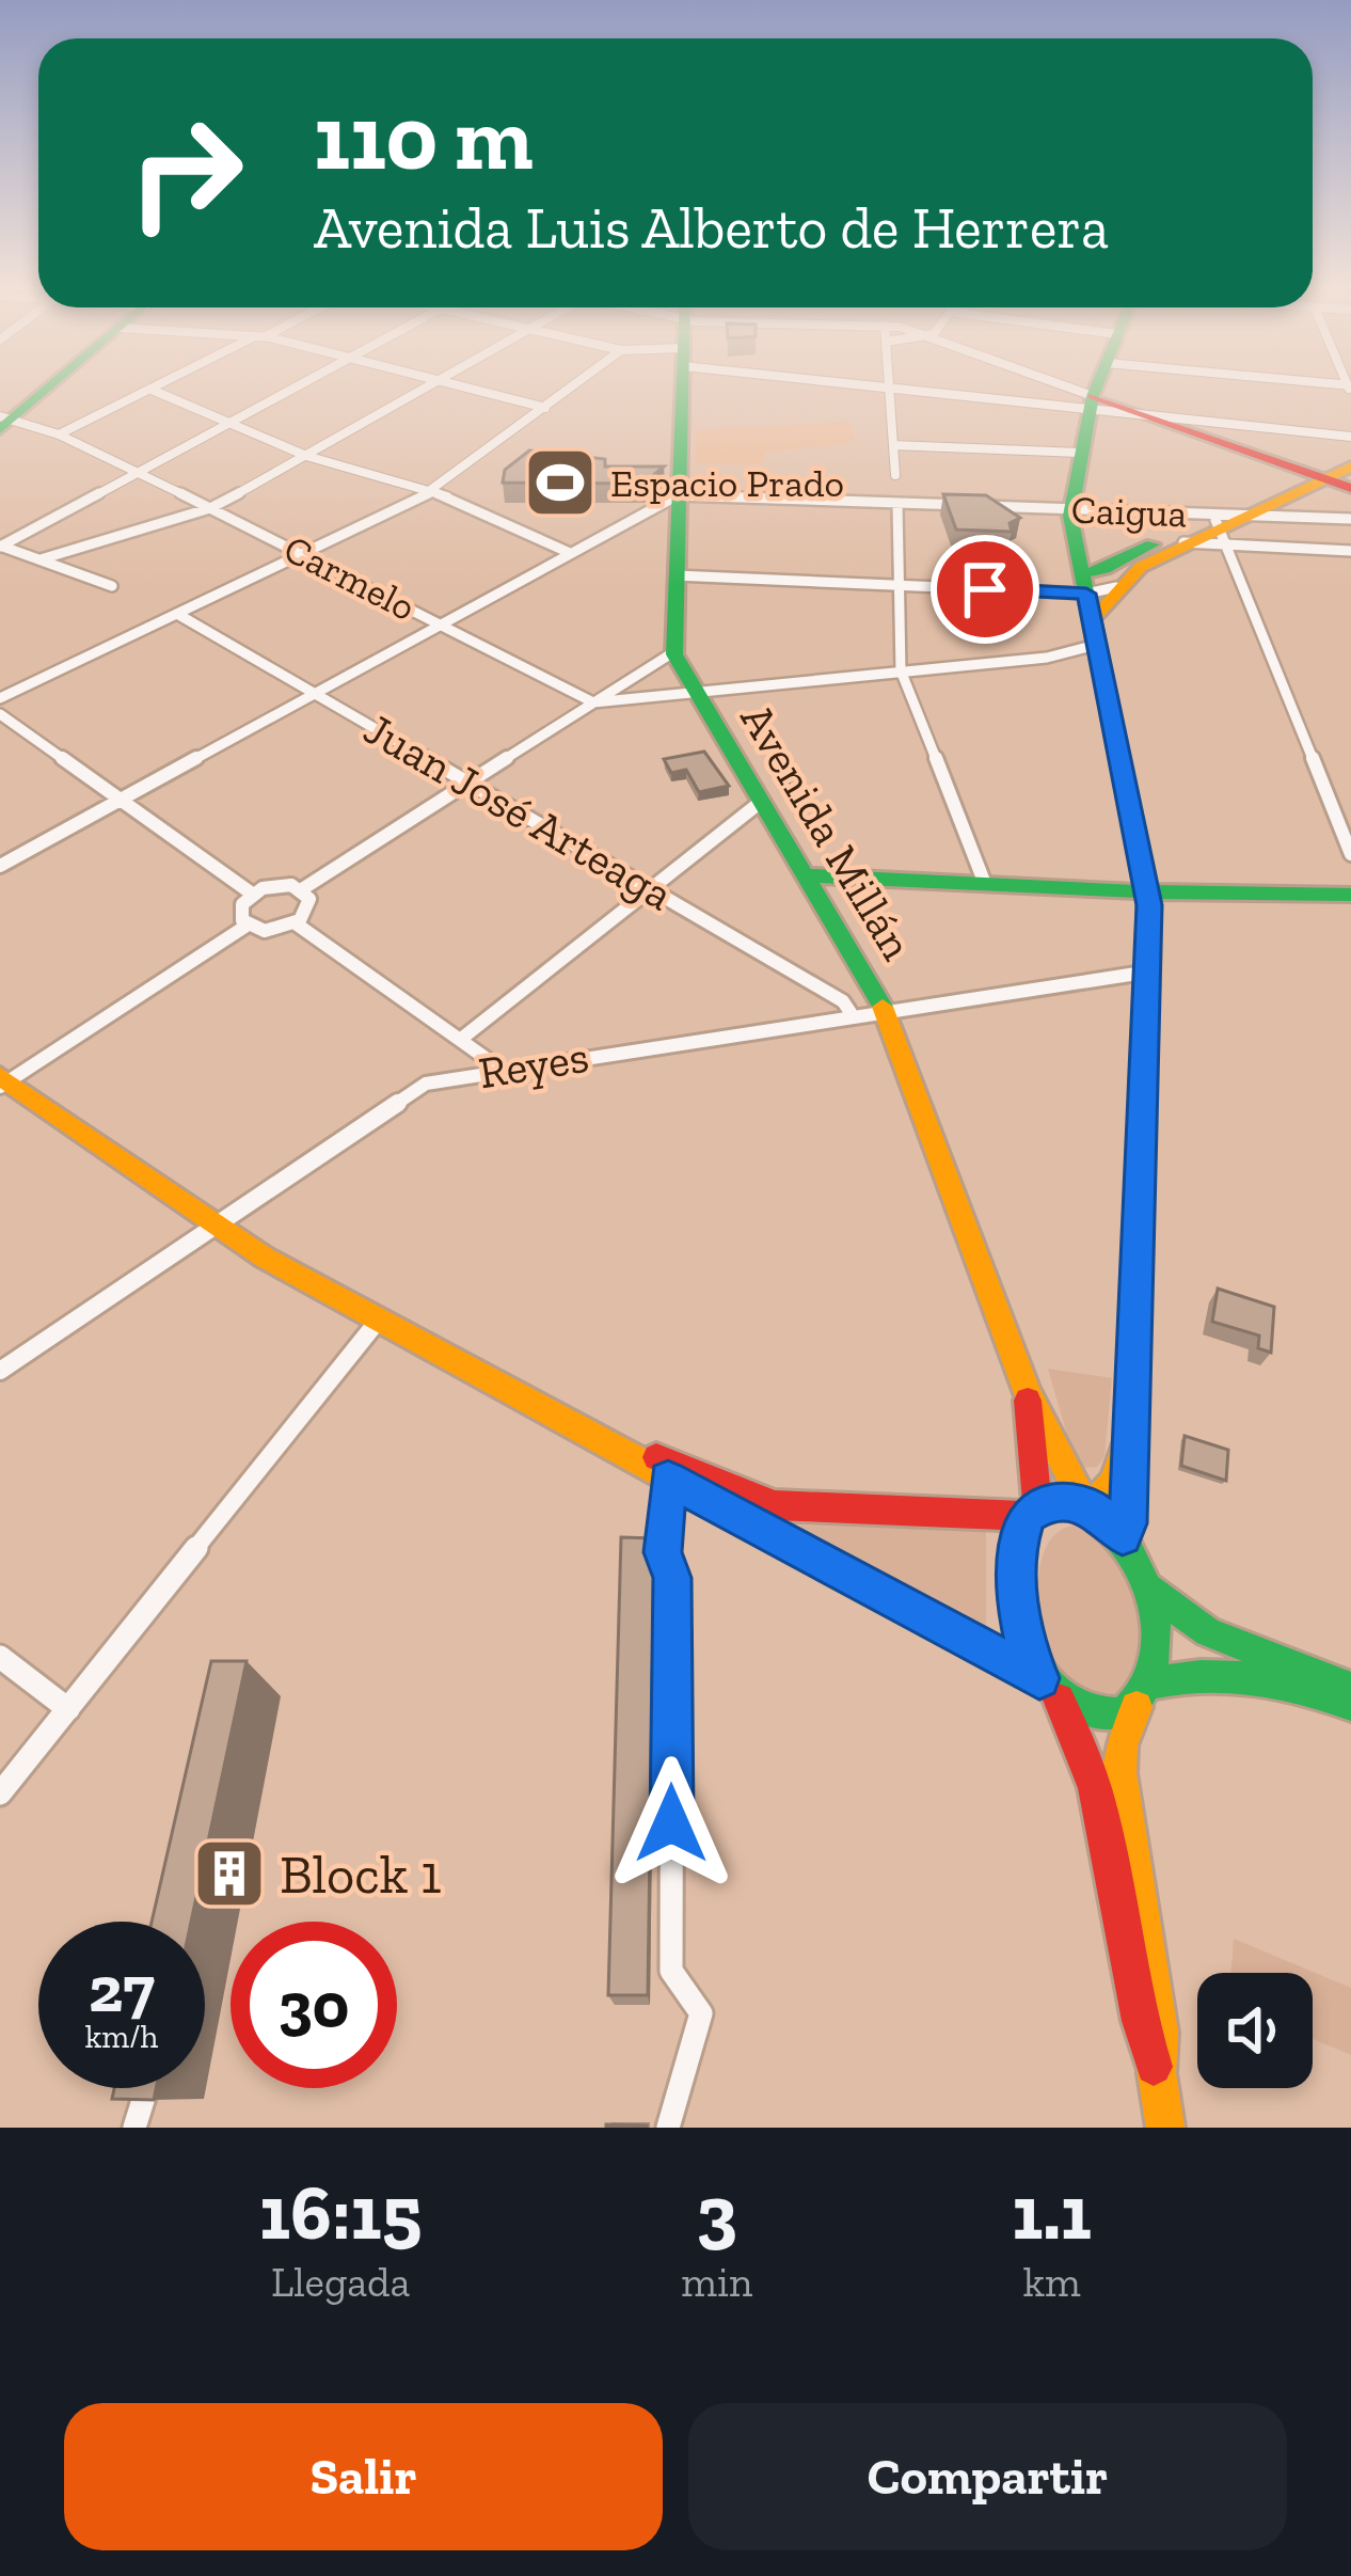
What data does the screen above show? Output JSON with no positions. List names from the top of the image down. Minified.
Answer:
{"streets":{"street":["Caigua","Carmelo","Juan José Arteaga","Avenida Millán","Reyes"]},"crossings":[["Caigua","Avenida Millán"],["Juan José Arteaga","Reyes"],["Avenida Millán","Reyes"]],"places":{"sports":["Espacio Prado"],"building":["Block 1"]},"page":{"turn":["110 m","Avenida Luis Alberto de Herrera"],"speed":"27 km/h","limit":"30","eta":["16:15","Llegada","3","min","1.1","km"],"buttons":["Salir","Compartir"]}}
